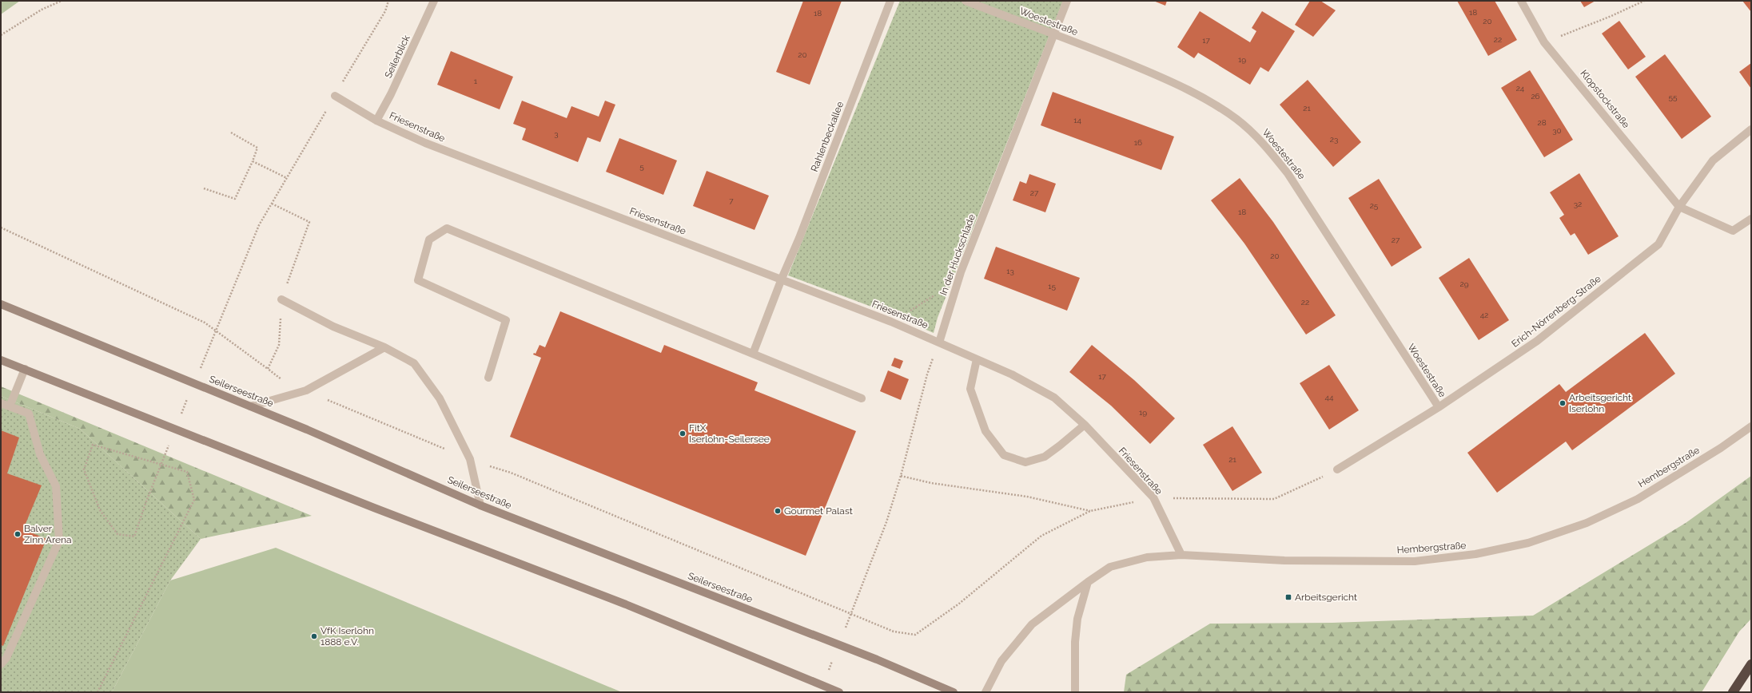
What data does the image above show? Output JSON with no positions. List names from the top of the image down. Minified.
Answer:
{"streets":{"main road":["Seilerseestraße"],"street":["Woestestraße","Seilerblick","Klopstockstraße","Friesenstraße","Rahlenbeckallee","In der Huckschlade","Erich-Nörrenberg-Straße","Hembergstraße"]},"crossings":[["Woestestraße","In der Huckschlade"],["Woestestraße","Erich-Nörrenberg-Straße"],["Seilerblick","Friesenstraße"],["Klopstockstraße","Erich-Nörrenberg-Straße"],["Friesenstraße","Rahlenbeckallee"],["Friesenstraße","In der Huckschlade"],["Friesenstraße","Hembergstraße"]],"places":{"other":["Arbeitsgericht Iserlohn","FitX Iserlohn-Seilersee","Gourmet Palast","Balver Zinn Arena","VfK Iserlohn 1888 e.V."],"transit":["Arbeitsgericht"]},"house_numbers":["18","18","20","22","17","20","19","1","24","26","55","21","14","28","30","3","23","16","5","27","7","32","25","18","27","20","13","29","15","22","42","17","44","19","21"]}
